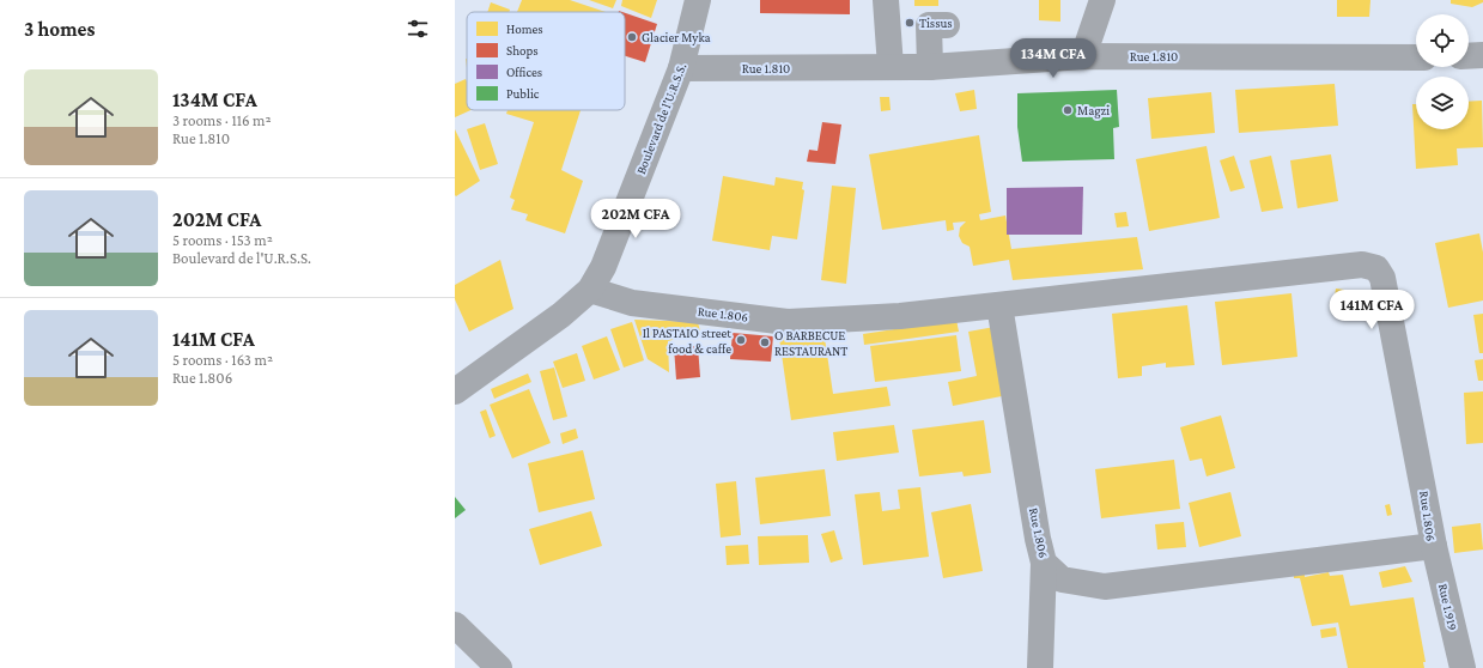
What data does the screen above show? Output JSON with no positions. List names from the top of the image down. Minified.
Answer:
{"streets":{"street":["Rue 1.810","Boulevard de l'U.R.S.S.","Rue 1.806","Rue 1.919"]},"crossings":[["Rue 1.810","Boulevard de l'U.R.S.S."],["Boulevard de l'U.R.S.S.","Rue 1.806"],["Rue 1.806","Rue 1.919"]],"places":["Tissus","Glacier Myka","Magzi","Il PASTAIO street food & caffe","O BARBECUE RESTAURANT"],"legend":["Homes","Shops","Offices","Public"],"page":{"heading":"3 homes","price":["134M CFA","202M CFA","141M CFA"],"list":[{"name":"134M CFA","note":"3 rooms · 116 m² · Rue 1.810"},{"name":"202M CFA","note":"5 rooms · 153 m² · Boulevard de l'U.R.S.S."},{"name":"141M CFA","note":"5 rooms · 163 m² · Rue 1.806"}]}}
